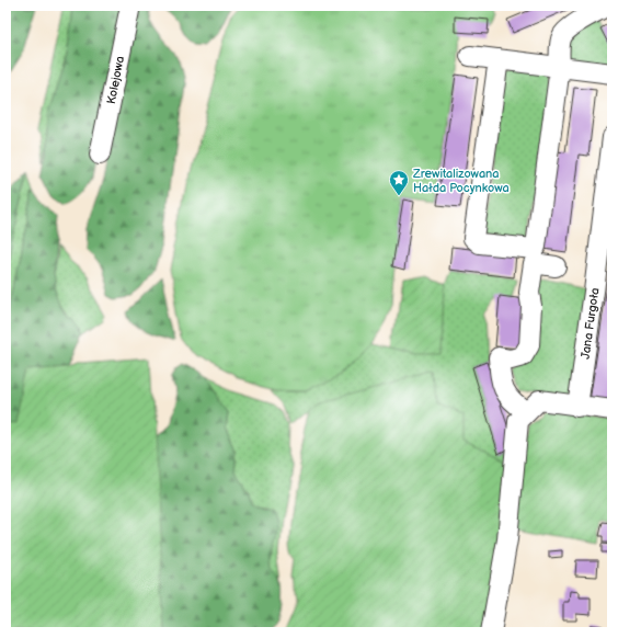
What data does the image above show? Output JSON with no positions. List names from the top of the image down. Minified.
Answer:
{"streets":{"street":["Kolejowa","Jana Furgoła"]},"places":{"place":["Zrewitalizowana Hałda Pocynkowa"]}}
